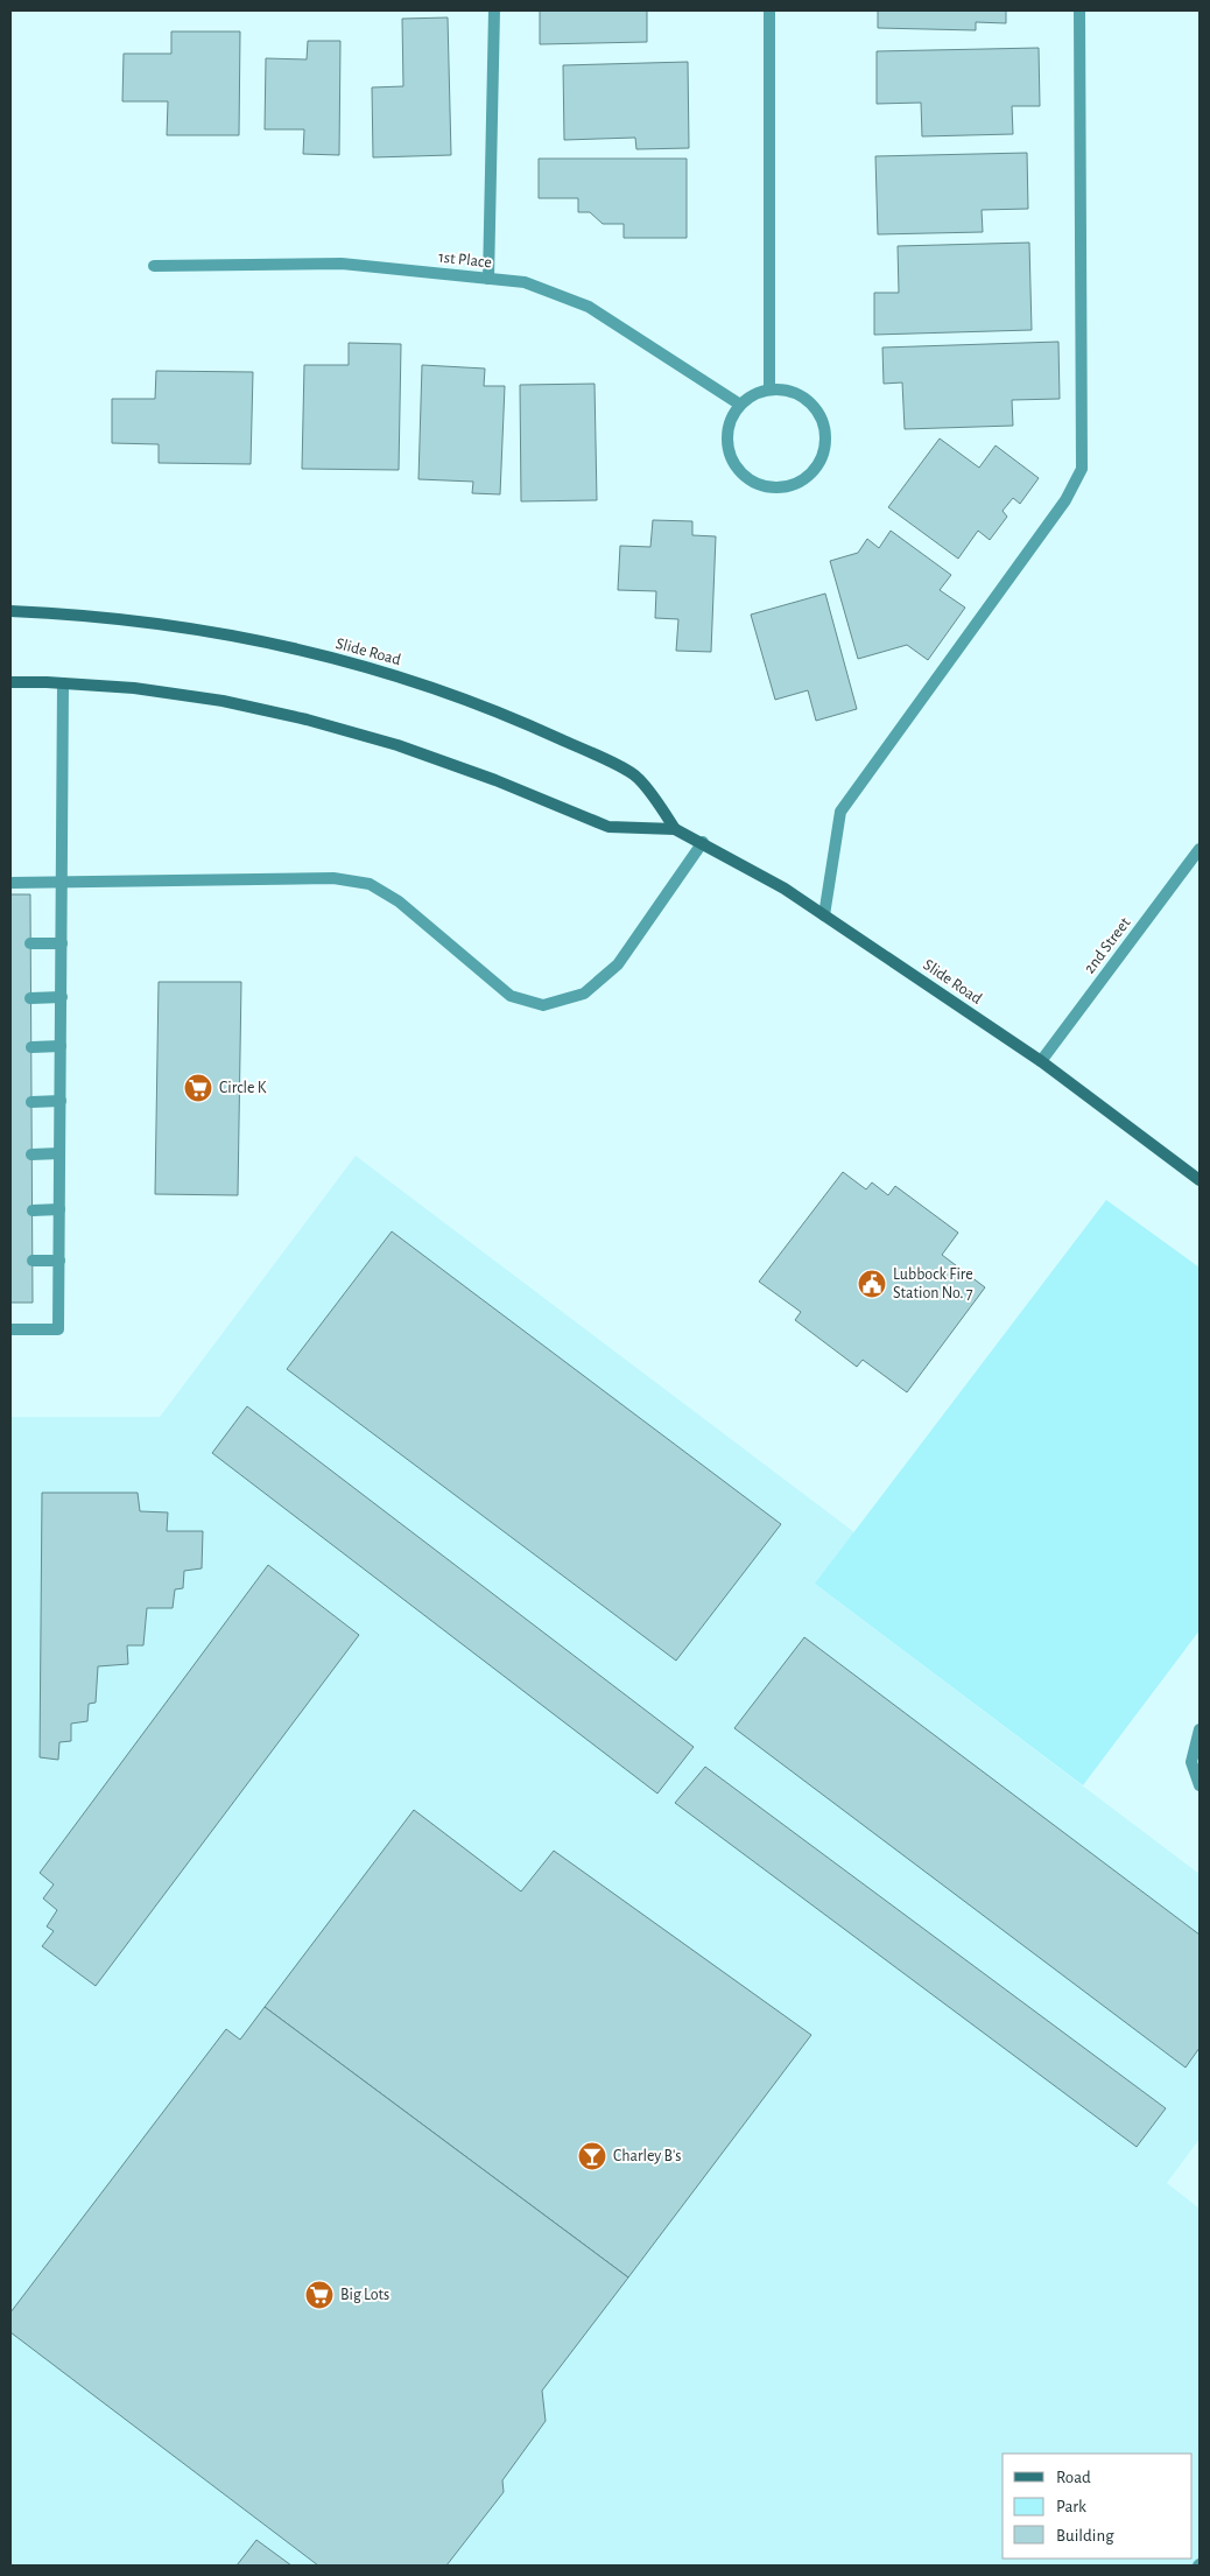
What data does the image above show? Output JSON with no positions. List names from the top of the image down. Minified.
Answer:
{"streets":{"main road":["Slide Road"],"street":["1st Place","2nd Street"]},"crossings":[["Slide Road","2nd Street"]],"places":{"supermarket":["Circle K","Big Lots"],"public building":["Lubbock Fire Station No. 7"],"bar":["Charley B's"]},"legend":["Road","Park","Building"]}
